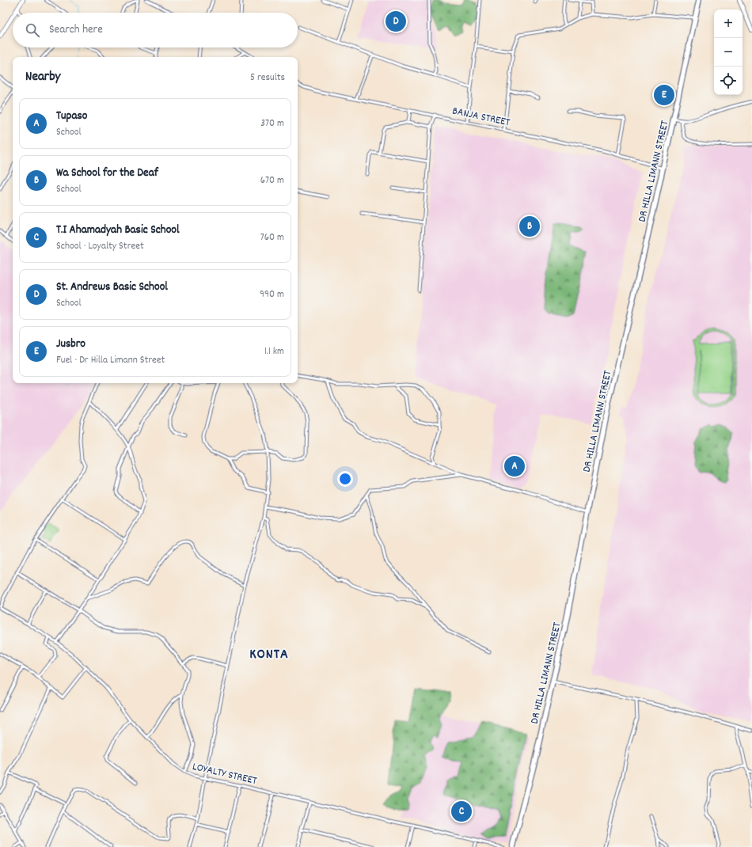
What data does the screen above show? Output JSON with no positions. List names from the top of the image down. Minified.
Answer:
{"streets":{"highway":["DR HILLA LIMANN STREET"],"street":["BANJA STREET","LOYALTY STREET"]},"crossings":[["BANJA STREET","DR HILLA LIMANN STREET"]],"districts":["KONTA"],"page":{"map_buttons":["+","−"],"pins":["D","E","B","A","C"],"search":"Search here","heading":["Nearby","5 results"],"list":[{"mark":"A","name":"Tupaso","note":"School","value":"370 m"},{"mark":"B","name":"Wa School for the Deaf","note":"School","value":"670 m"},{"mark":"C","name":"T.I Ahamadyah Basic School","note":"School · Loyalty Street","value":"760 m"},{"mark":"D","name":"St. Andrews Basic School","note":"School","value":"990 m"},{"mark":"E","name":"Jusbro","note":"Fuel · Dr Hilla Limann Street","value":"1.1 km"}]}}
